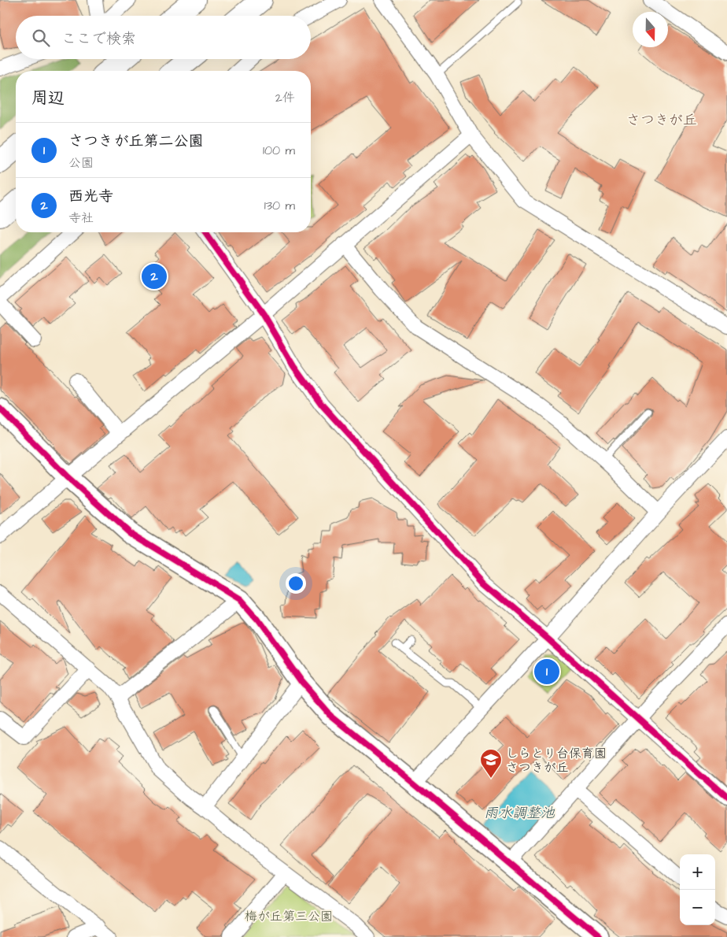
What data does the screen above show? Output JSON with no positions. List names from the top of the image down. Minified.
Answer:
{"districts":["さつきが丘"],"water":["雨水調整池"],"parks":["梅が丘第三公園"],"places":{"school or university":["しらとり台保育園 さつきが丘"]},"north":"bottom","page":{"search":"ここで検索","heading":["周辺","2件"],"list":[{"mark":"1","name":"さつきが丘第二公園","note":"公園","value":"100 m"},{"mark":"2","name":"西光寺","note":"寺社","value":"130 m"}],"pins":["2","1"],"map_buttons":["+","−"]}}
